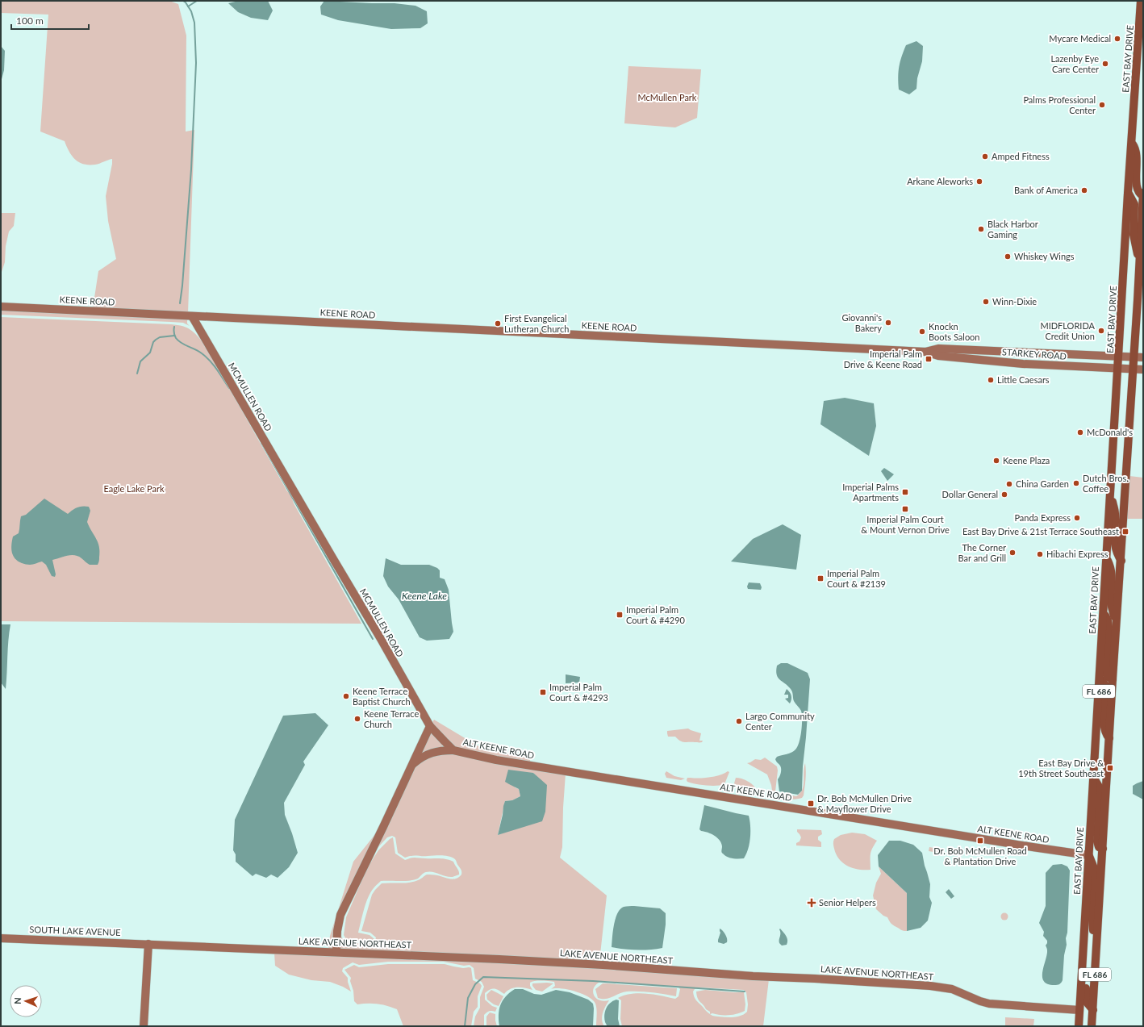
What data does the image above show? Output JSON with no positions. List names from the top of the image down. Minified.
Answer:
{"streets":{"main road":["EAST BAY DRIVE","FL 686"],"street":["KEENE ROAD","STARKEY ROAD","MCMULLEN ROAD","ALT KEENE ROAD","SOUTH LAKE AVENUE","LAKE AVENUE NORTHEAST"]},"crossings":[["EAST BAY DRIVE","KEENE ROAD"],["EAST BAY DRIVE","STARKEY ROAD"],["EAST BAY DRIVE","ALT KEENE ROAD"],["EAST BAY DRIVE","LAKE AVENUE NORTHEAST"],["KEENE ROAD","STARKEY ROAD"],["KEENE ROAD","MCMULLEN ROAD"],["STARKEY ROAD","FL 686"],["MCMULLEN ROAD","ALT KEENE ROAD"],["SOUTH LAKE AVENUE","LAKE AVENUE NORTHEAST"]],"water":["Keene Lake"],"parks":["McMullen Park","Eagle Lake Park"],"places":{"other":["Mycare Medical","Lazenby Eye Care Center","Palms Professional Center","Amped Fitness","Arkane Aleworks","Bank of America","Black Harbor Gaming","Whiskey Wings","Winn-Dixie","Giovanni's Bakery","First Evangelical Lutheran Church","MIDFLORIDA Credit Union","Knockn Boots Saloon","Little Caesars","McDonald's","Keene Plaza","Dutch Bros. Coffee","China Garden","Dollar General","Panda Express","The Corner Bar and Grill","Hibachi Express","Keene Terrace Baptist Church","Keene Terrace Church","Largo Community Center"],"transit":["Imperial Palm Drive & Keene Road","Imperial Palms Apartments","Imperial Palm Court & Mount Vernon Drive","East Bay Drive & 21st Terrace Southeast","Imperial Palm Court & #2139","Imperial Palm Court & #4290","Imperial Palm Court & #4293","East Bay Drive & 19th Street Southeast","Dr. Bob McMullen Drive & Mayflower Drive","Dr. Bob McMullen Road & Plantation Drive"],"health":["Senior Helpers"]},"scale_bar":"100 m","north":"left"}
